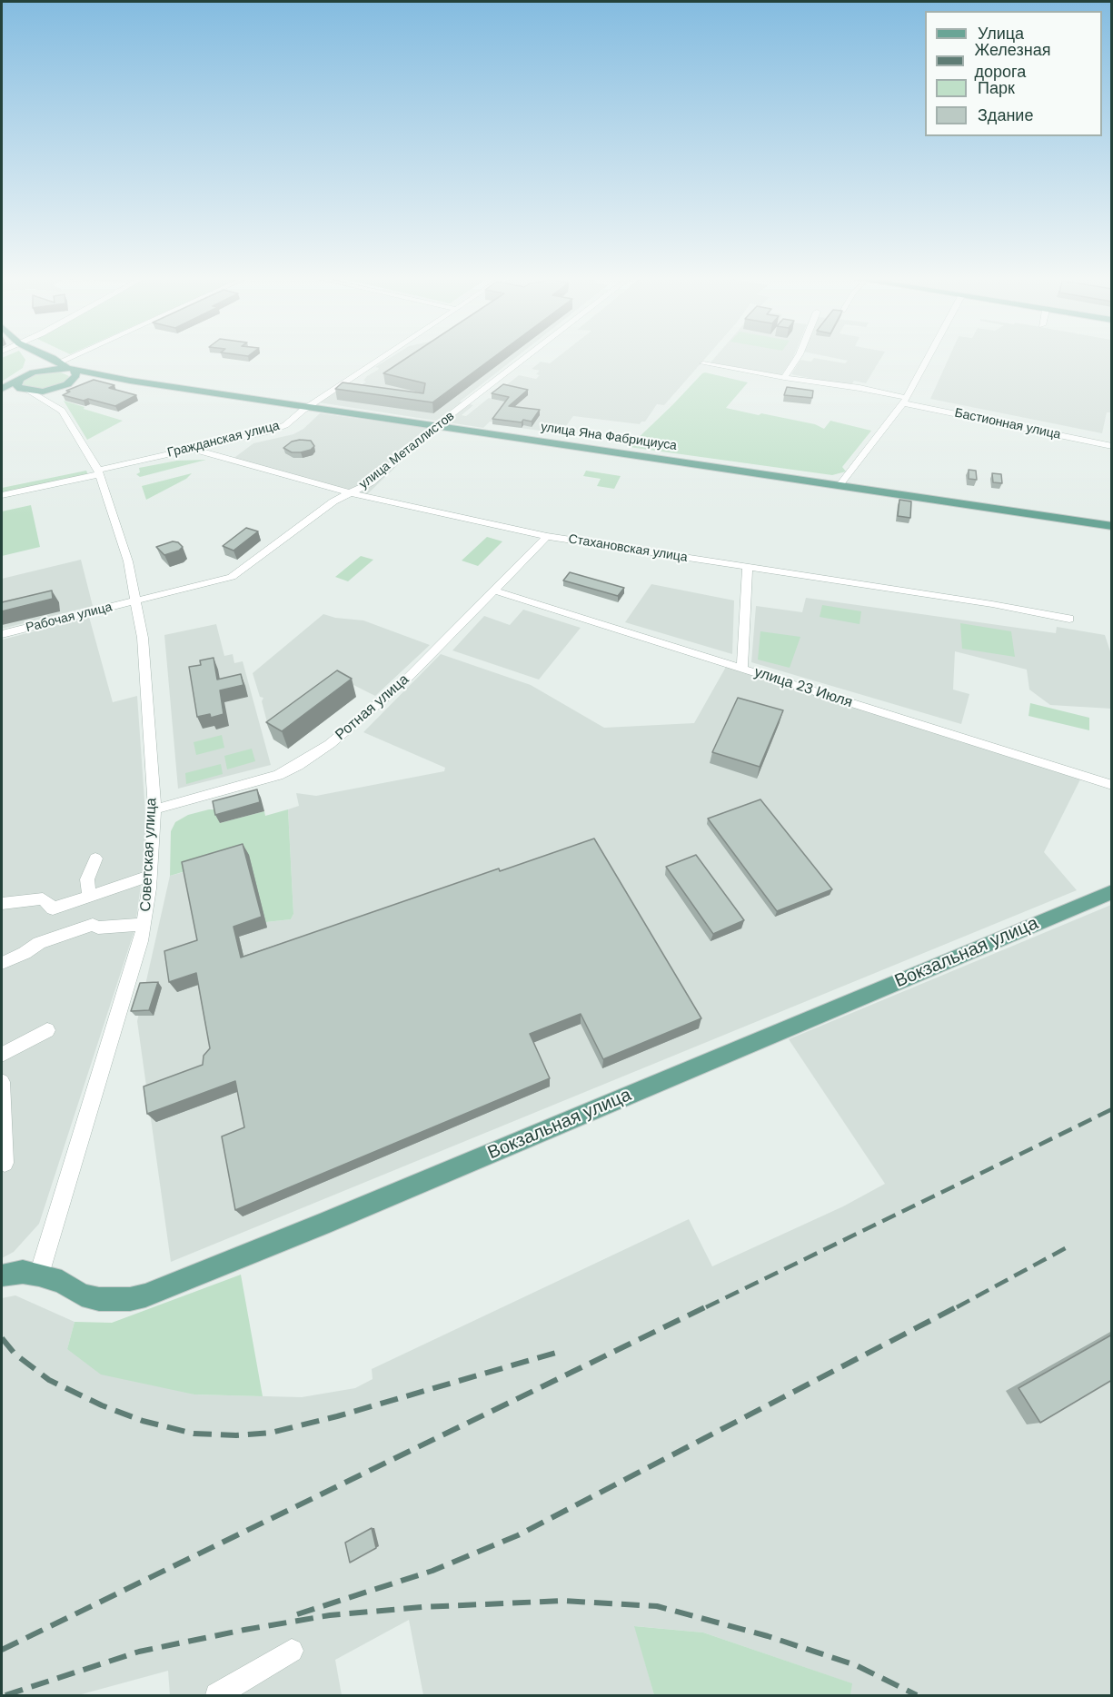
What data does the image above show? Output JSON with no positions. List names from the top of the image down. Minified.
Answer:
{"streets":{"main road":["улица Яна Фабрициуса","Вокзальная улица"],"street":["Бастионная улица","Гражданская улица","улица Металлистов","Стахановская улица","Рабочая улица","улица 23 Июля","Ротная улица","Советская улица"]},"crossings":[["улица Яна Фабрициуса","Гражданская улица"],["улица Яна Фабрициуса","улица Металлистов"],["улица Яна Фабрициуса","Советская улица"],["Гражданская улица","Стахановская улица"],["Гражданская улица","Советская улица"],["улица Металлистов","Стахановская улица"],["улица Металлистов","Рабочая улица"],["улица Металлистов","Советская улица"],["Стахановская улица","Ротная улица"],["Рабочая улица","Советская улица"],["улица 23 Июля","Ротная улица"],["Ротная улица","Советская улица"],["Советская улица","Вокзальная улица"]],"legend":["Улица","Железная дорога","Парк","Здание"]}
